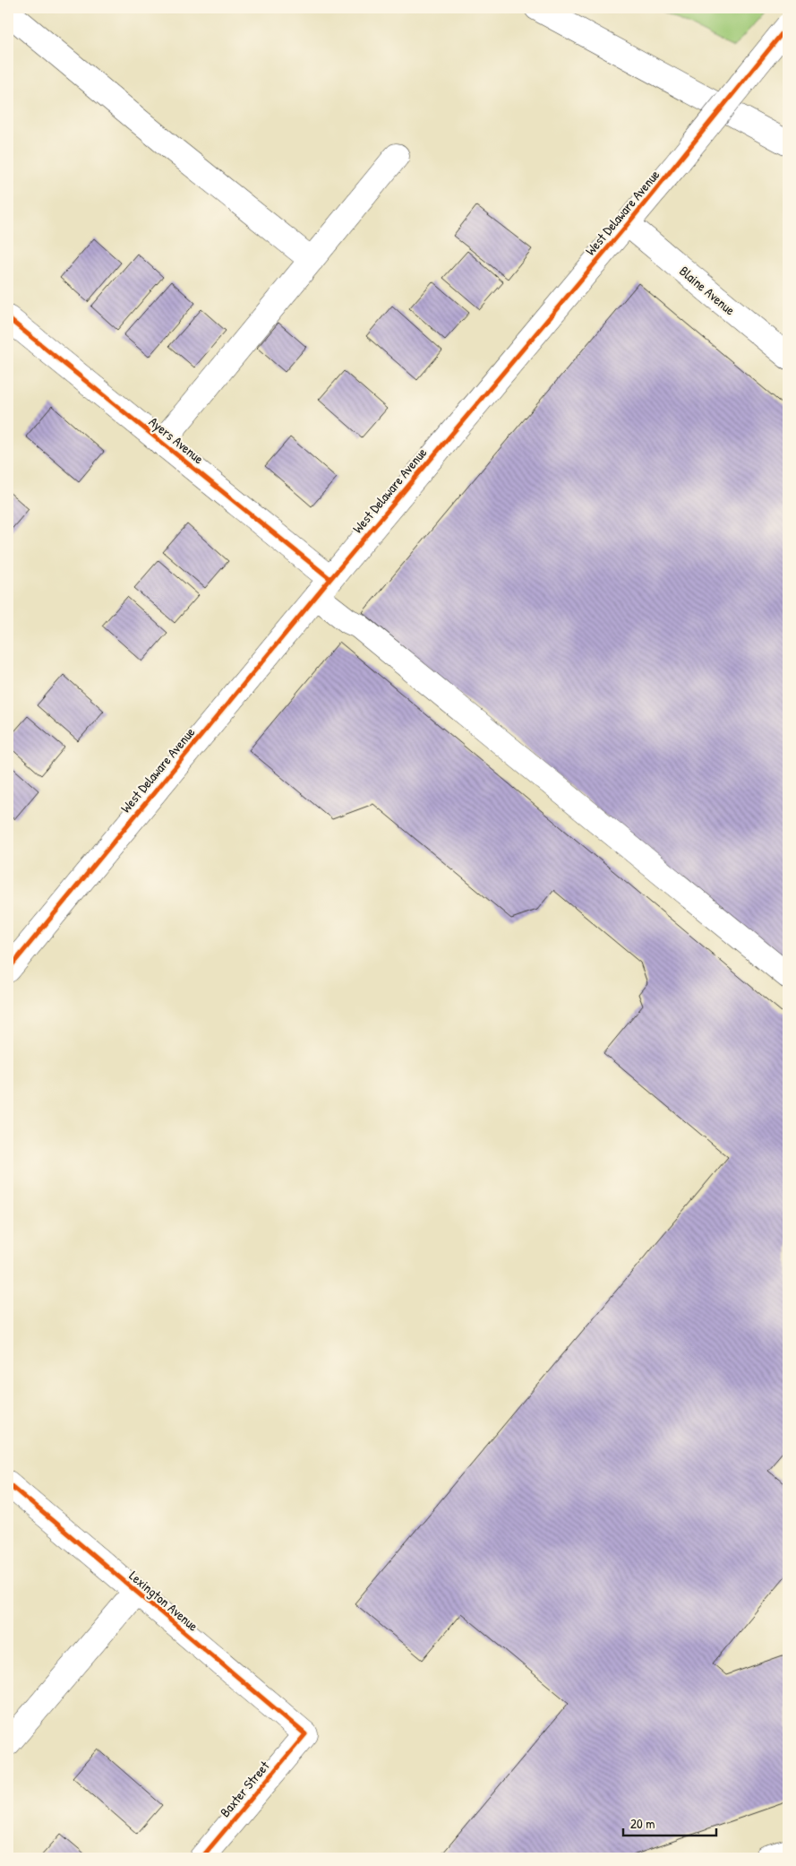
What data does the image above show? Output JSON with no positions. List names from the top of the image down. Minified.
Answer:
{"streets":{"main road":["West Delaware Avenue","Blaine Avenue","Ayers Avenue","Lexington Avenue","Baxter Street"]},"crossings":[["West Delaware Avenue","Blaine Avenue"],["West Delaware Avenue","Ayers Avenue"],["Lexington Avenue","Baxter Street"]],"scale_bar":"20 m"}
